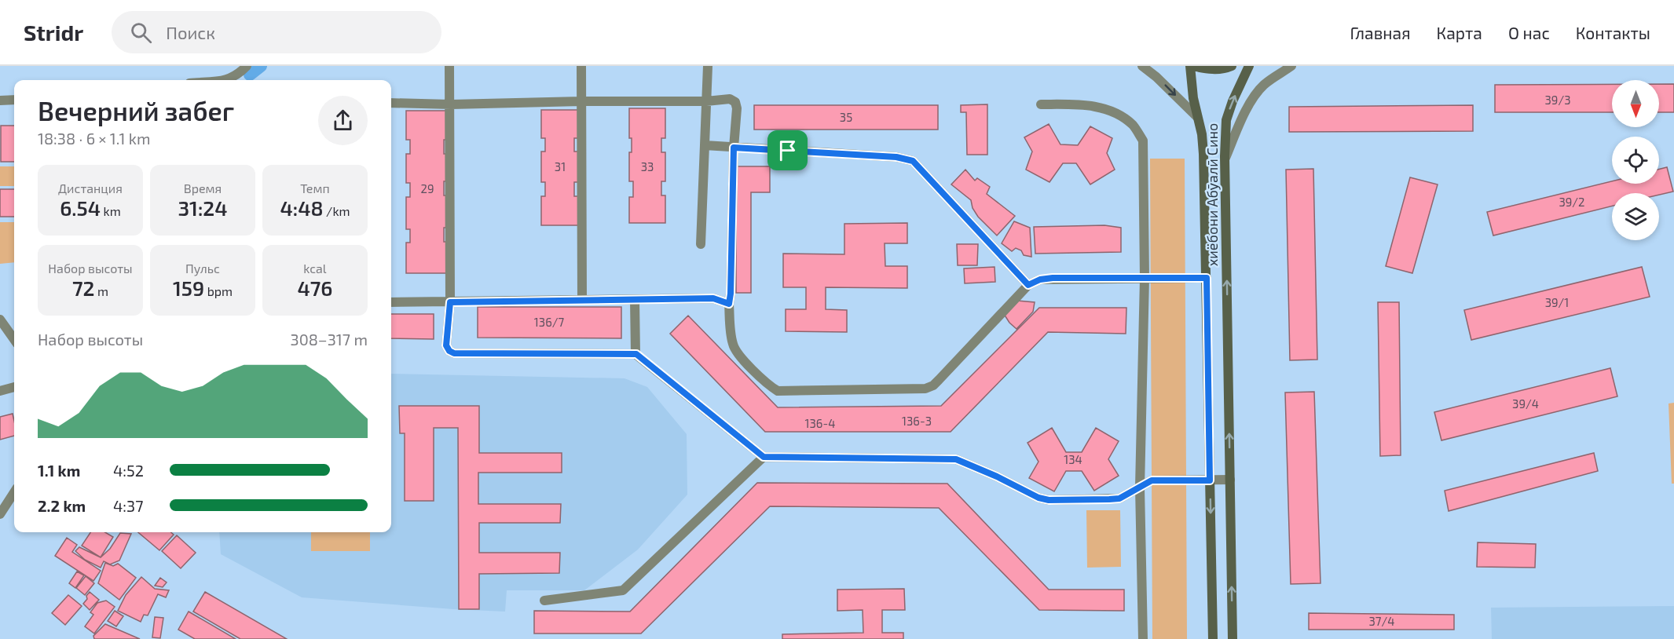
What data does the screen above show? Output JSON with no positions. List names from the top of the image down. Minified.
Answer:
{"streets":{"main road":["хиёбони Абӯалӣ Сино"]},"house_numbers":["39/3","35","31","33","29","39/2","39/1","136/7","39/4","136-3","136-4","134","37/4"],"north":"bottom","page":{"header":"Stridr","search":"Поиск","nav":["Главная","Карта","О нас","Контакты"],"heading":["Вечерний забег","18:38 · 6 × 1.1 km"],"stats":[["Дистанция","6.54 km"],["Время","31:24"],["Темп","4:48 /km"],["Набор высоты","72 m"],["Пульс","159 bpm"],["kcal","476"]],"chart":["Набор высоты","308–317 m"],"list":[{"name":"1.1 km","note":"4:52"},{"name":"2.2 km","note":"4:37"}]}}
